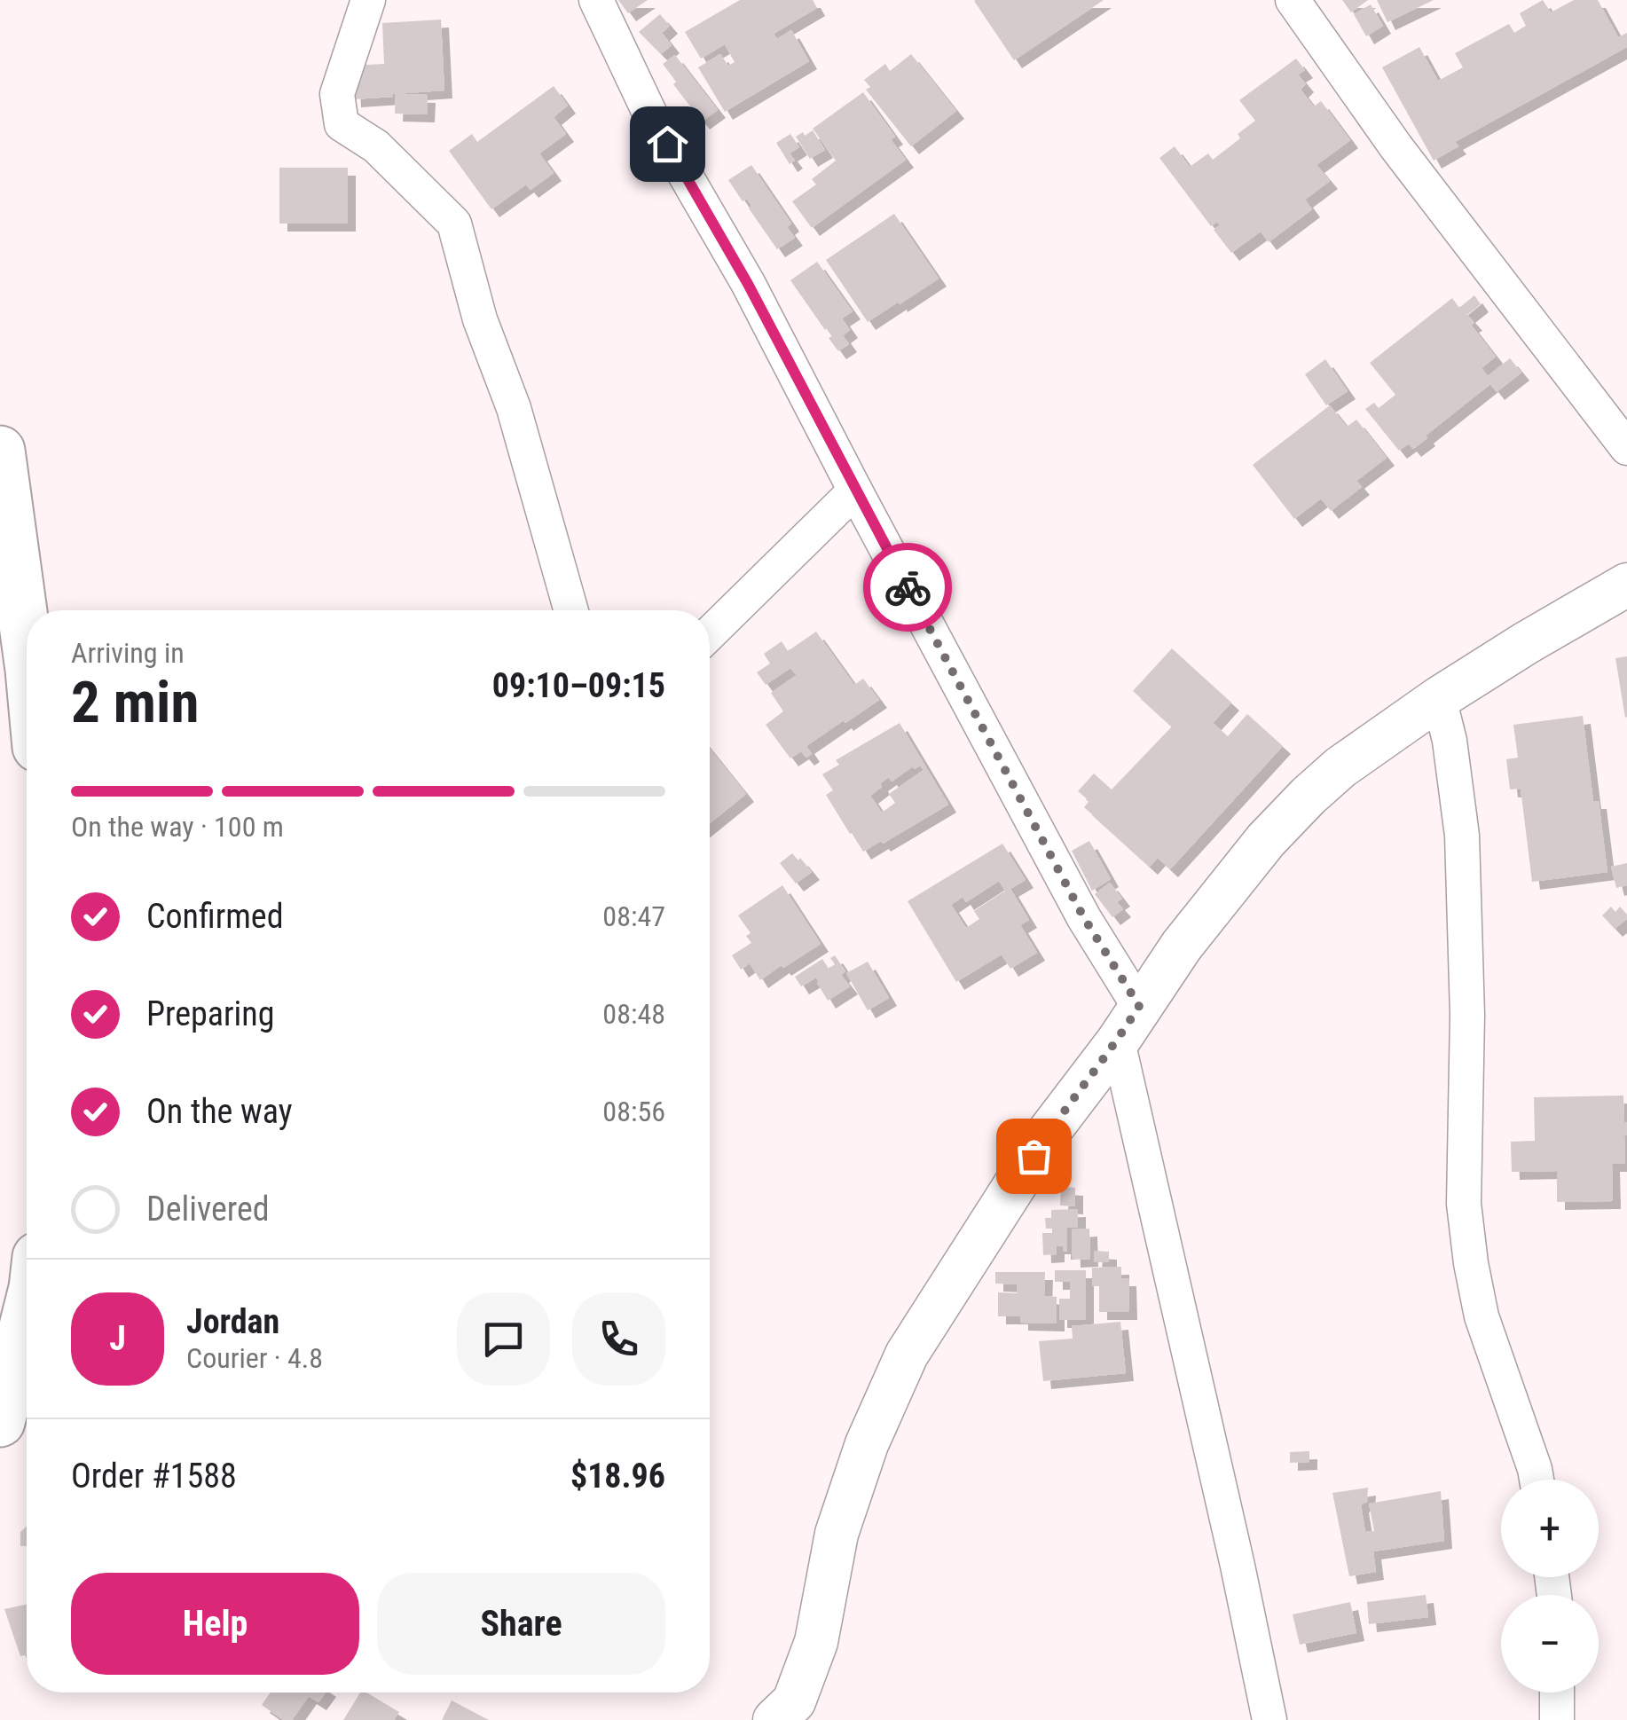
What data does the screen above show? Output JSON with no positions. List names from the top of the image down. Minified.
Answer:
{"page":{"heading":["2 min","Arriving in","09:10–09:15"],"panel":["Jordan","Courier · 4.8","Order #1588","$18.96"],"bar":"On the way · 100 m","list":[["Confirmed","08:47"],["Preparing","08:48"],["On the way","08:56"],"Delivered"],"round":"J","map_buttons":["+","−"],"buttons":["Help","Share"]}}
